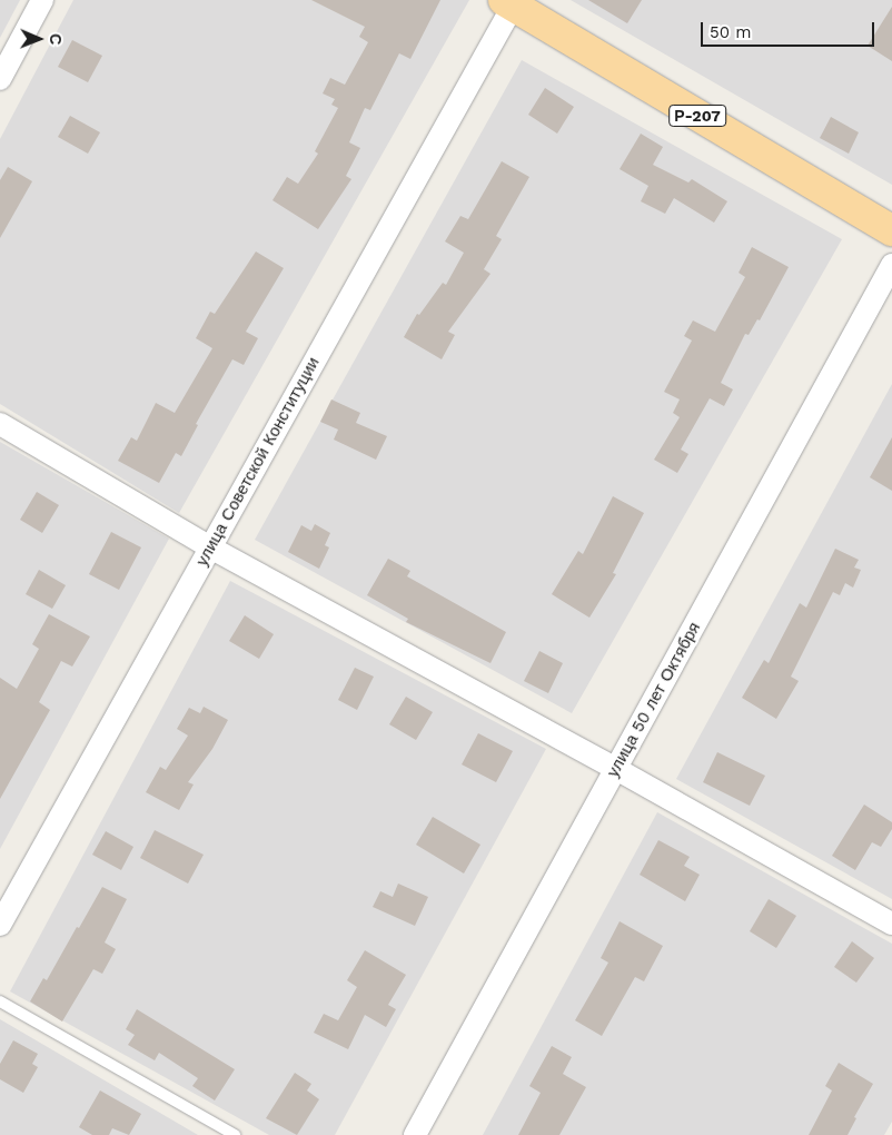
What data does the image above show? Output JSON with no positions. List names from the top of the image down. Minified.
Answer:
{"streets":{"main road":["Р-207"],"street":["улица Советской Конституции","улица 50 лет Октября"]},"crossings":[["Р-207","улица Советской Конституции"]],"scale_bar":"50 m","north":"right"}
